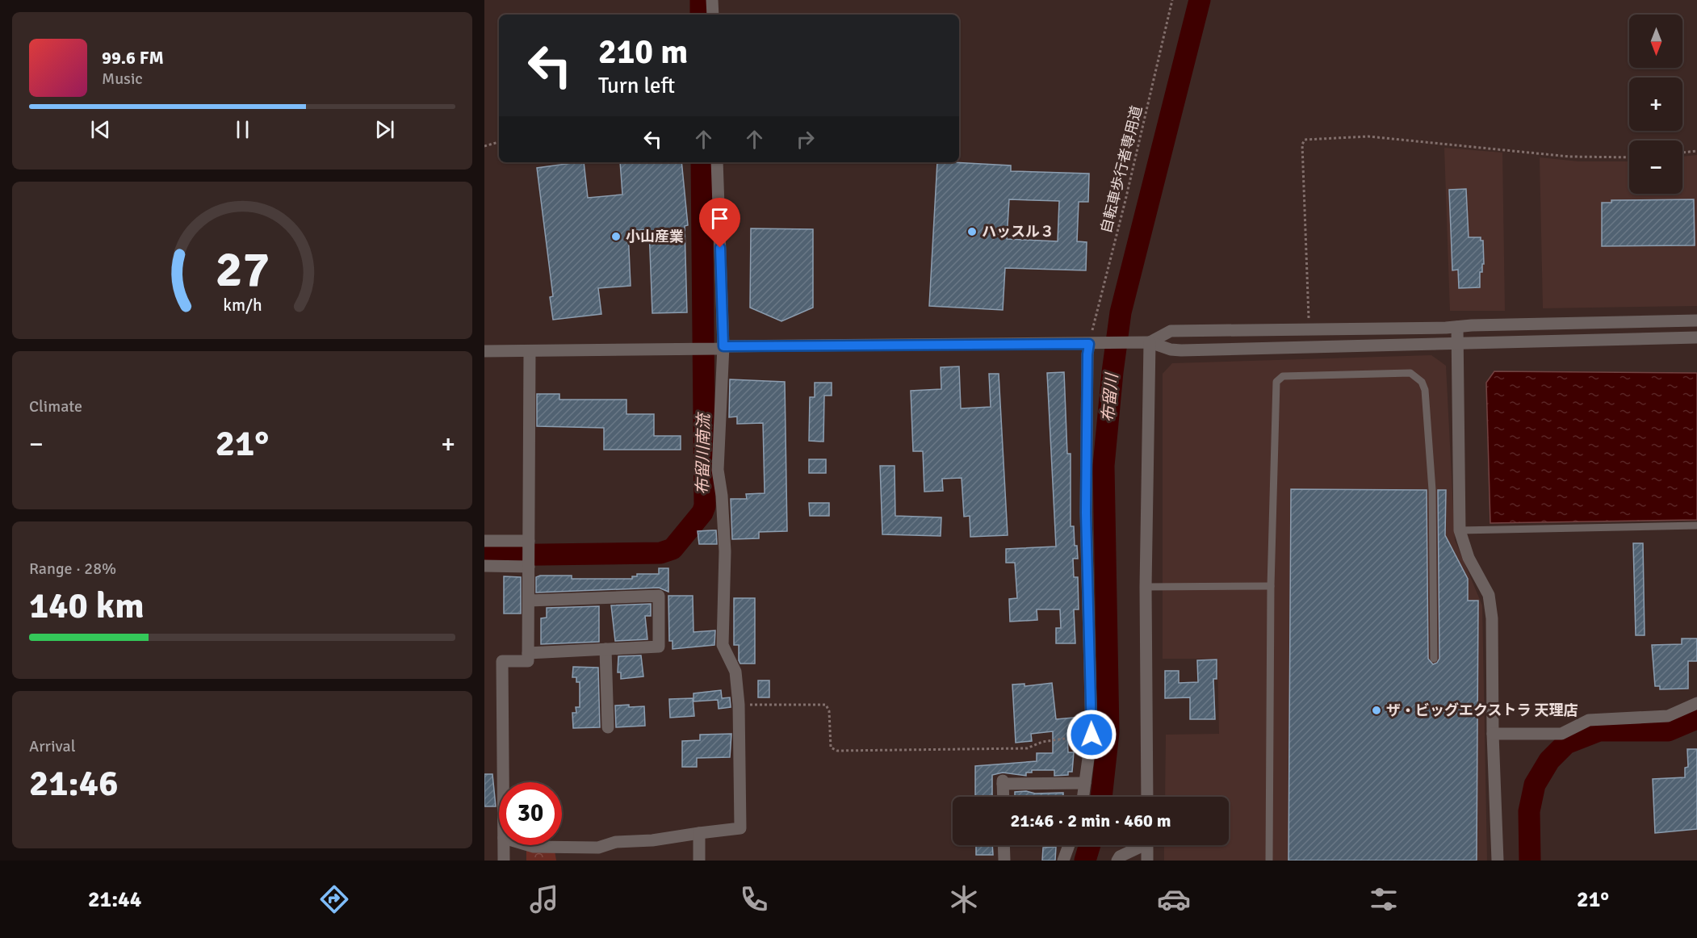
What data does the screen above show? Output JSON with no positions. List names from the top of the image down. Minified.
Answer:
{"streets":{"path":["自転車歩行者専用道"]},"water":["布留川","布留川南流"],"places":["ハッスル３","小山産業","ザ・ビッグエクストラ 天理店"],"north":"bottom","page":{"map_buttons":["+","−"],"turn":["210 m","Turn left"],"song":["99.6 FM","Music"],"tile":["Climate",["Range · 28%","140 km"],["Arrival","21:46"]],"heat":["−","21°","+"],"limit":"30","trip":"21:46 · 2 min · 460 m","tabs":["21:44","21°"],"gauge":["27","km/h"]}}
